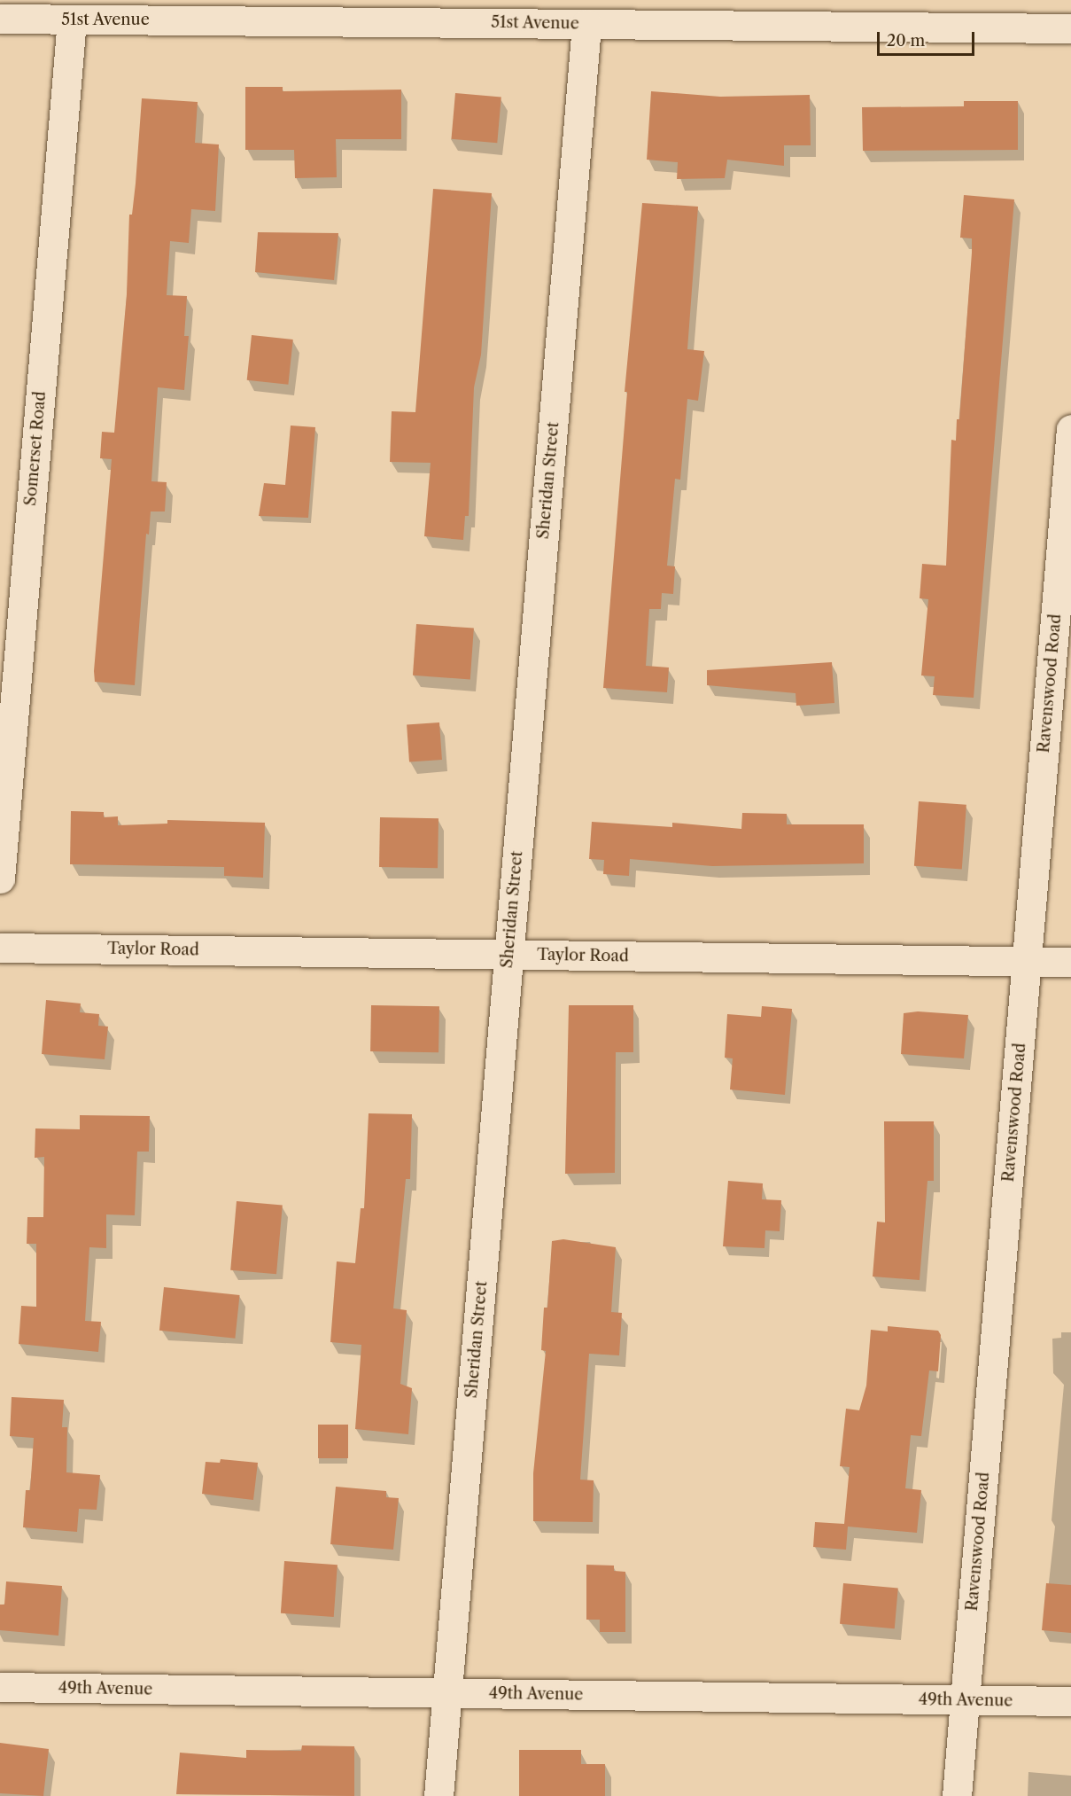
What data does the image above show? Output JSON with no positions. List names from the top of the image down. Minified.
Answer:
{"streets":{"street":["51st Avenue","Somerset Road","Sheridan Street","Ravenswood Road","Taylor Road","49th Avenue"]},"crossings":[["51st Avenue","Somerset Road"],["51st Avenue","Sheridan Street"],["Sheridan Street","Taylor Road"],["Sheridan Street","49th Avenue"],["Ravenswood Road","Taylor Road"],["Ravenswood Road","49th Avenue"]],"scale_bar":"20 m"}
